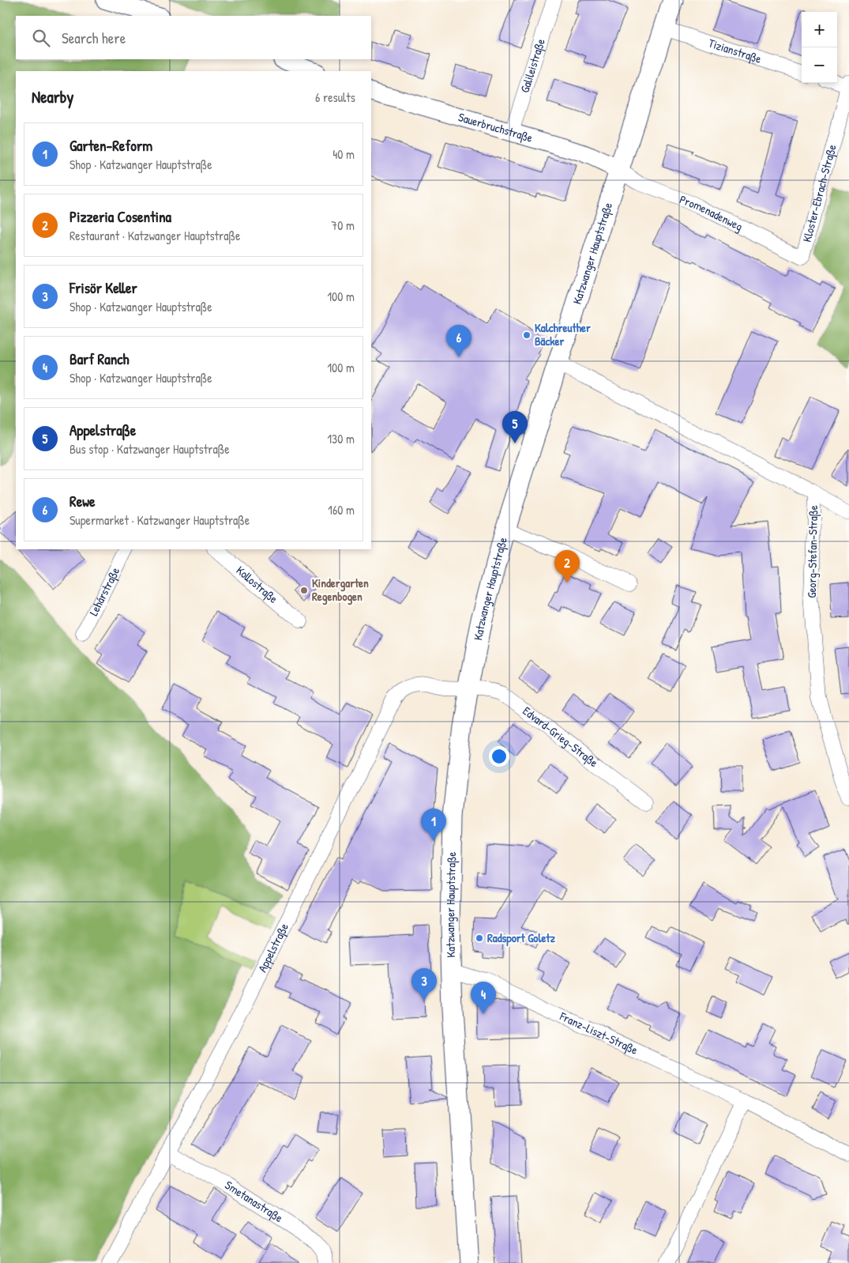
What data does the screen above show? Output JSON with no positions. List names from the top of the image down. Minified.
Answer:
{"streets":{"main road":["Katzwanger Hauptstraße"],"street":["Tizianstraße","Galileistraße","Sauerbruchstraße","Kloster-Ebrach-Straße","Promenadenweg","Georg-Stefan-Straße","Kollostraße","Lehárstraße","Edvard-Grieg-Straße","Appelstraße","Franz-Liszt-Straße","Smetanastraße"]},"crossings":[["Tizianstraße","Katzwanger Hauptstraße"],["Galileistraße","Sauerbruchstraße"],["Sauerbruchstraße","Promenadenweg"],["Sauerbruchstraße","Katzwanger Hauptstraße"],["Kloster-Ebrach-Straße","Promenadenweg"],["Promenadenweg","Katzwanger Hauptstraße"],["Katzwanger Hauptstraße","Georg-Stefan-Straße"],["Katzwanger Hauptstraße","Edvard-Grieg-Straße"],["Katzwanger Hauptstraße","Appelstraße"],["Katzwanger Hauptstraße","Franz-Liszt-Straße"],["Edvard-Grieg-Straße","Appelstraße"],["Appelstraße","Smetanastraße"]],"places":["Kalchreuther Bäcker","Kindergarten Regenbogen","Radsport Goletz"],"page":{"map_buttons":["+","−"],"search":"Search here","heading":["Nearby","6 results"],"list":[{"mark":"1","name":"Garten-Reform","note":"Shop · Katzwanger Hauptstraße","value":"40 m"},{"mark":"2","name":"Pizzeria Cosentina","note":"Restaurant · Katzwanger Hauptstraße","value":"70 m"},{"mark":"3","name":"Frisör Keller","note":"Shop · Katzwanger Hauptstraße","value":"100 m"},{"mark":"4","name":"Barf Ranch","note":"Shop · Katzwanger Hauptstraße","value":"100 m"},{"mark":"5","name":"Appelstraße","note":"Bus stop · Katzwanger Hauptstraße","value":"130 m"},{"mark":"6","name":"Rewe","note":"Supermarket · Katzwanger Hauptstraße","value":"160 m"}],"pins":["6","5","2","1","3","4"]}}
